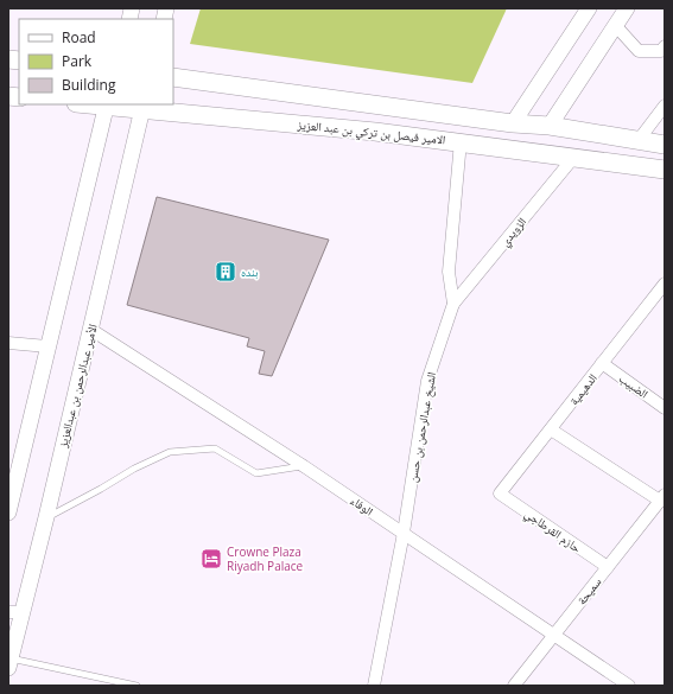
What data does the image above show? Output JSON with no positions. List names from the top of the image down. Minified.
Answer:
{"streets":{"main road":["الامير فيصل بن تركي بن عبد العزيز"],"street":["الزويدي","الأمير عبدالرحمن بن عبدالعزيز","الضبيب","الدهيمية","الشيخ عبدالرحمن بن حسن","الوفاء","حازم القرطاجي","سميحة"]},"crossings":[["الامير فيصل بن تركي بن عبد العزيز","الزويدي"],["الامير فيصل بن تركي بن عبد العزيز","الأمير عبدالرحمن بن عبدالعزيز"],["الامير فيصل بن تركي بن عبد العزيز","الشيخ عبدالرحمن بن حسن"],["الزويدي","الشيخ عبدالرحمن بن حسن"],["الأمير عبدالرحمن بن عبدالعزيز","الوفاء"],["الضبيب","الدهيمية"],["الدهيمية","حازم القرطاجي"],["الشيخ عبدالرحمن بن حسن","الوفاء"],["الوفاء","سميحة"],["حازم القرطاجي","سميحة"]],"places":{"building":["بنده"],"hotel":["Crowne Plaza Riyadh Palace"]},"legend":["Road","Park","Building"]}
